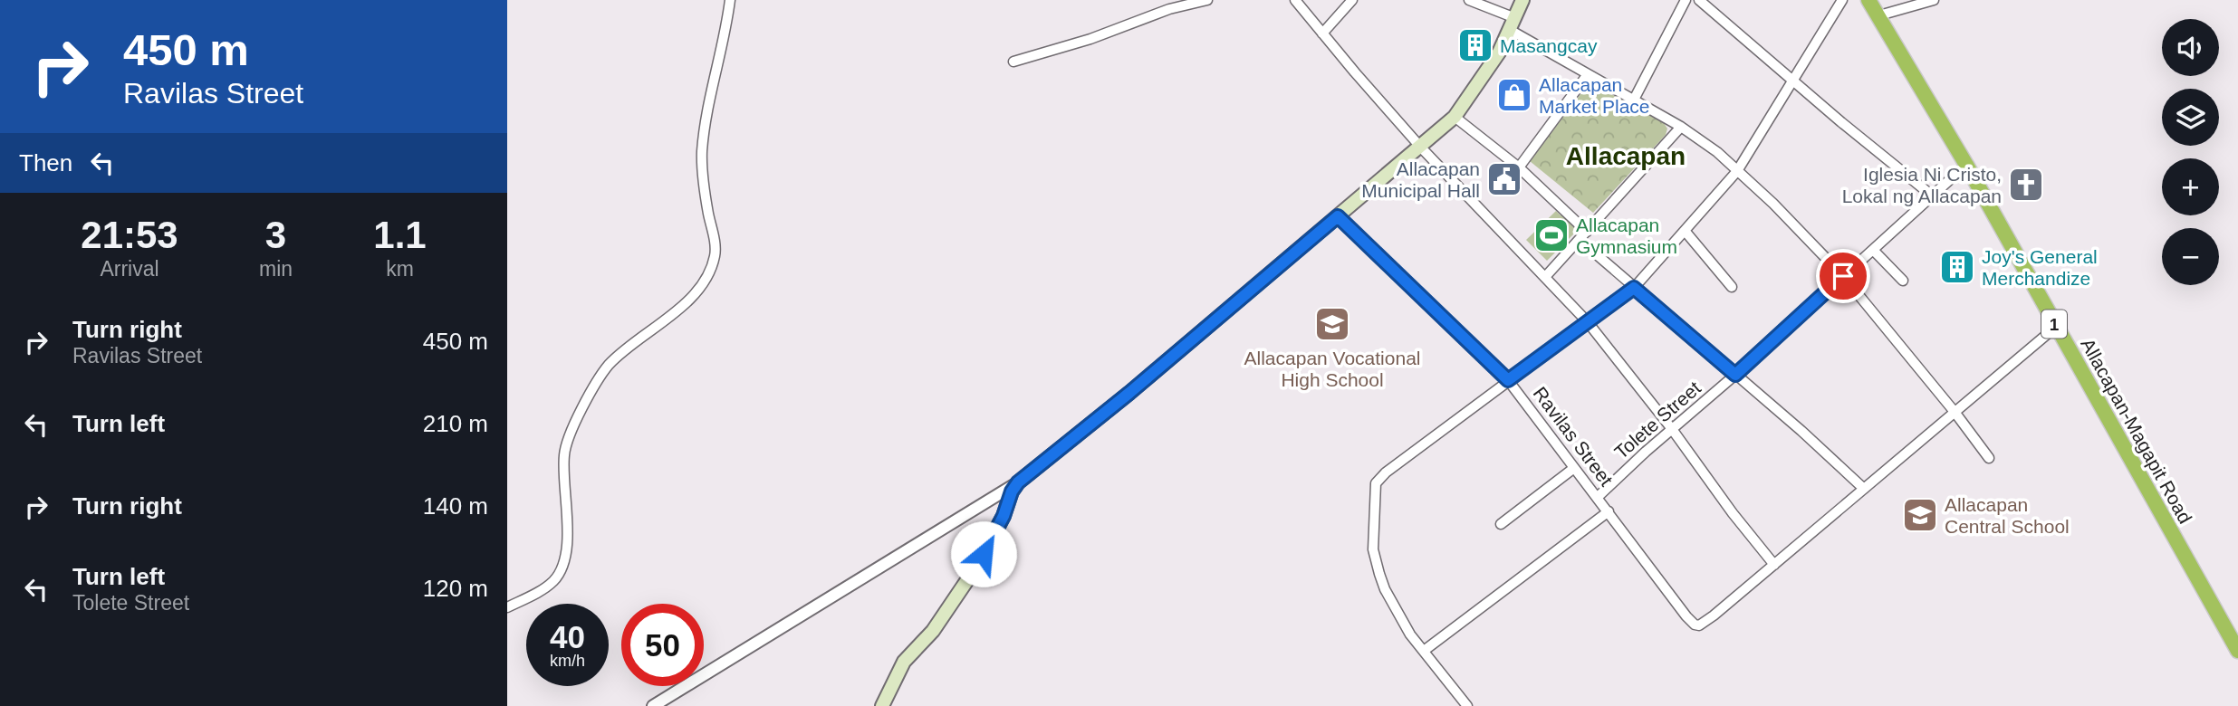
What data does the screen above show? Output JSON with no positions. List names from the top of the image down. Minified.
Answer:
{"streets":{"highway":["1","Allacapan-Magapit Road"],"street":["Tolete Street","Ravilas Street"]},"crossings":[["Tolete Street","Allacapan-Magapit Road"],["Tolete Street","Ravilas Street"]],"districts":["Allacapan"],"places":{"building":["Masangcay","Joy's General Merchandize"],"shop":["Allacapan Market Place"],"public building":["Allacapan Municipal Hall"],"church":["Iglesia Ni Cristo, Lokal ng Allacapan"],"sports":["Allacapan Gymnasium"],"school or university":["Allacapan Vocational High School","Allacapan Central School"]},"page":{"turn":["450 m","Ravilas Street"],"map_buttons":["+","−"],"then":"Then","eta":["21:53","Arrival","3","min","1.1","km"],"list":[{"name":"Turn right","note":"Ravilas Street","value":"450 m"},{"name":"Turn left","value":"210 m"},{"name":"Turn right","value":"140 m"},{"name":"Turn left","note":"Tolete Street","value":"120 m"}],"speed":"40 km/h","limit":"50"}}
